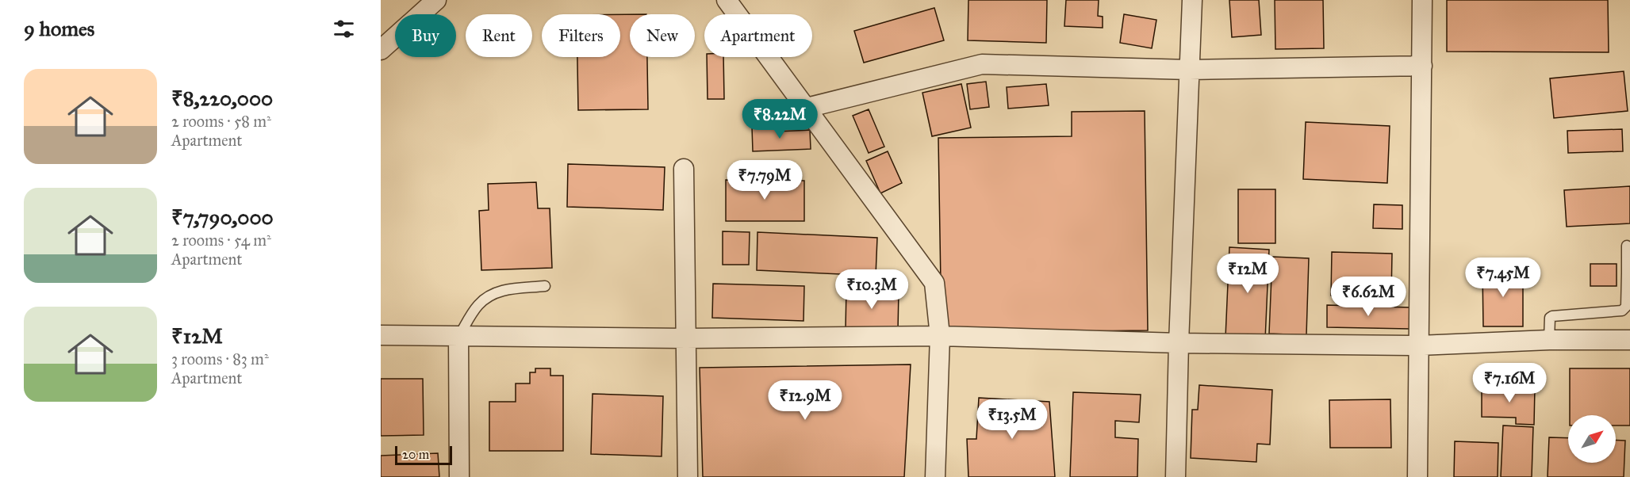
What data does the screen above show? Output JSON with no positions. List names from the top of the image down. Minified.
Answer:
{"scale_bar":"20 m","north":"top right","page":{"heading":"9 homes","chip":["Buy","Rent","Filters","New","Apartment"],"list":[{"name":"₹8,220,000","note":"2 rooms · 58 m² · Apartment"},{"name":"₹7,790,000","note":"2 rooms · 54 m² · Apartment"},{"name":"₹12M","note":"3 rooms · 83 m² · Apartment"}],"price":["₹8.22M","₹7.79M","₹12M","₹7.45M","₹10.3M","₹6.62M","₹7.16M","₹12.9M","₹13.5M"],"scale":"20 m"}}
